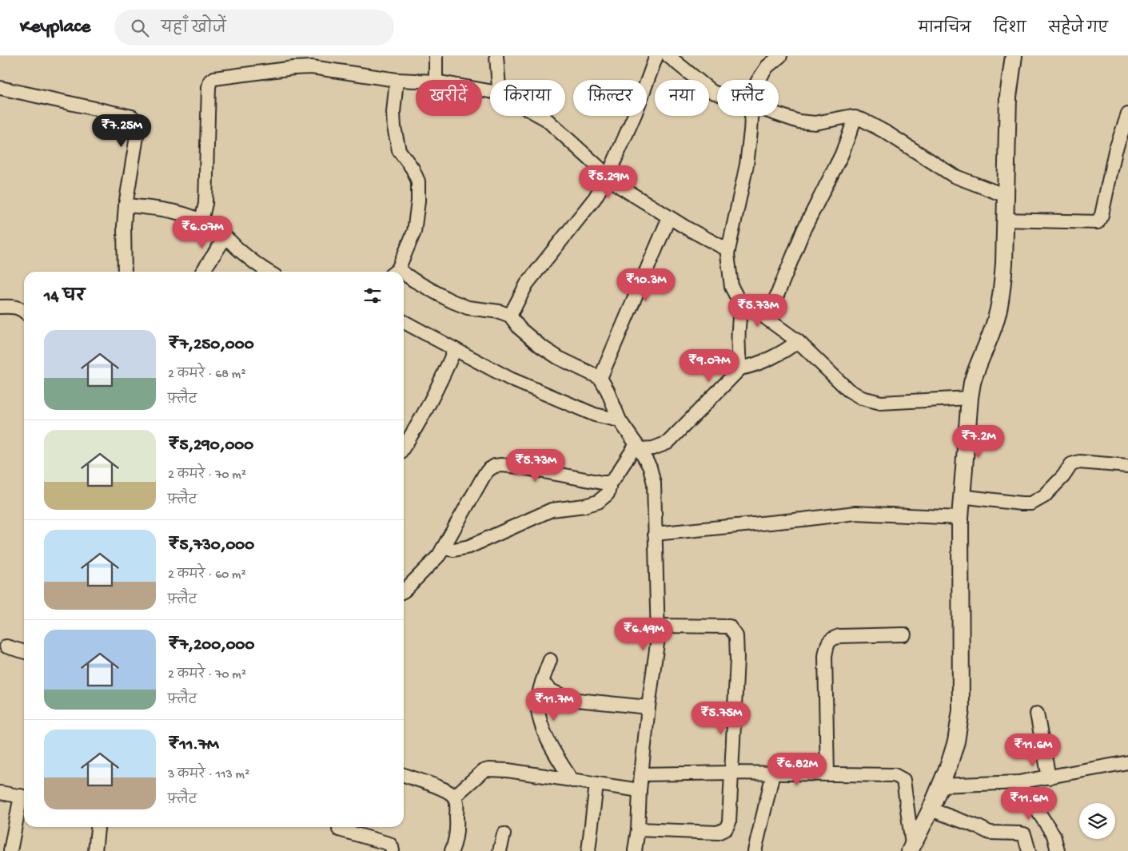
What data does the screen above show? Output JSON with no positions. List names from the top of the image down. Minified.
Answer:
{"page":{"header":"Keyplace","search":"यहाँ खोजें","nav":["मानचित्र","दिशा","सहेजे गए"],"chip":["खरीदें","किराया","फ़िल्टर","नया","फ़्लैट"],"price":["₹7.25M","₹5.29M","₹6.07M","₹10.3M","₹5.73M","₹9.07M","₹7.2M","₹5.73M","₹6.49M","₹11.7M","₹5.75M","₹11.6M","₹6.82M","₹11.6M"],"heading":"14 घर","list":[{"name":"₹7,250,000","note":"2 कमरे · 68 m² · फ़्लैट"},{"name":"₹5,290,000","note":"2 कमरे · 70 m² · फ़्लैट"},{"name":"₹5,730,000","note":"2 कमरे · 60 m² · फ़्लैट"},{"name":"₹7,200,000","note":"2 कमरे · 70 m² · फ़्लैट"},{"name":"₹11.7M","note":"3 कमरे · 113 m² · फ़्लैट"}]}}
